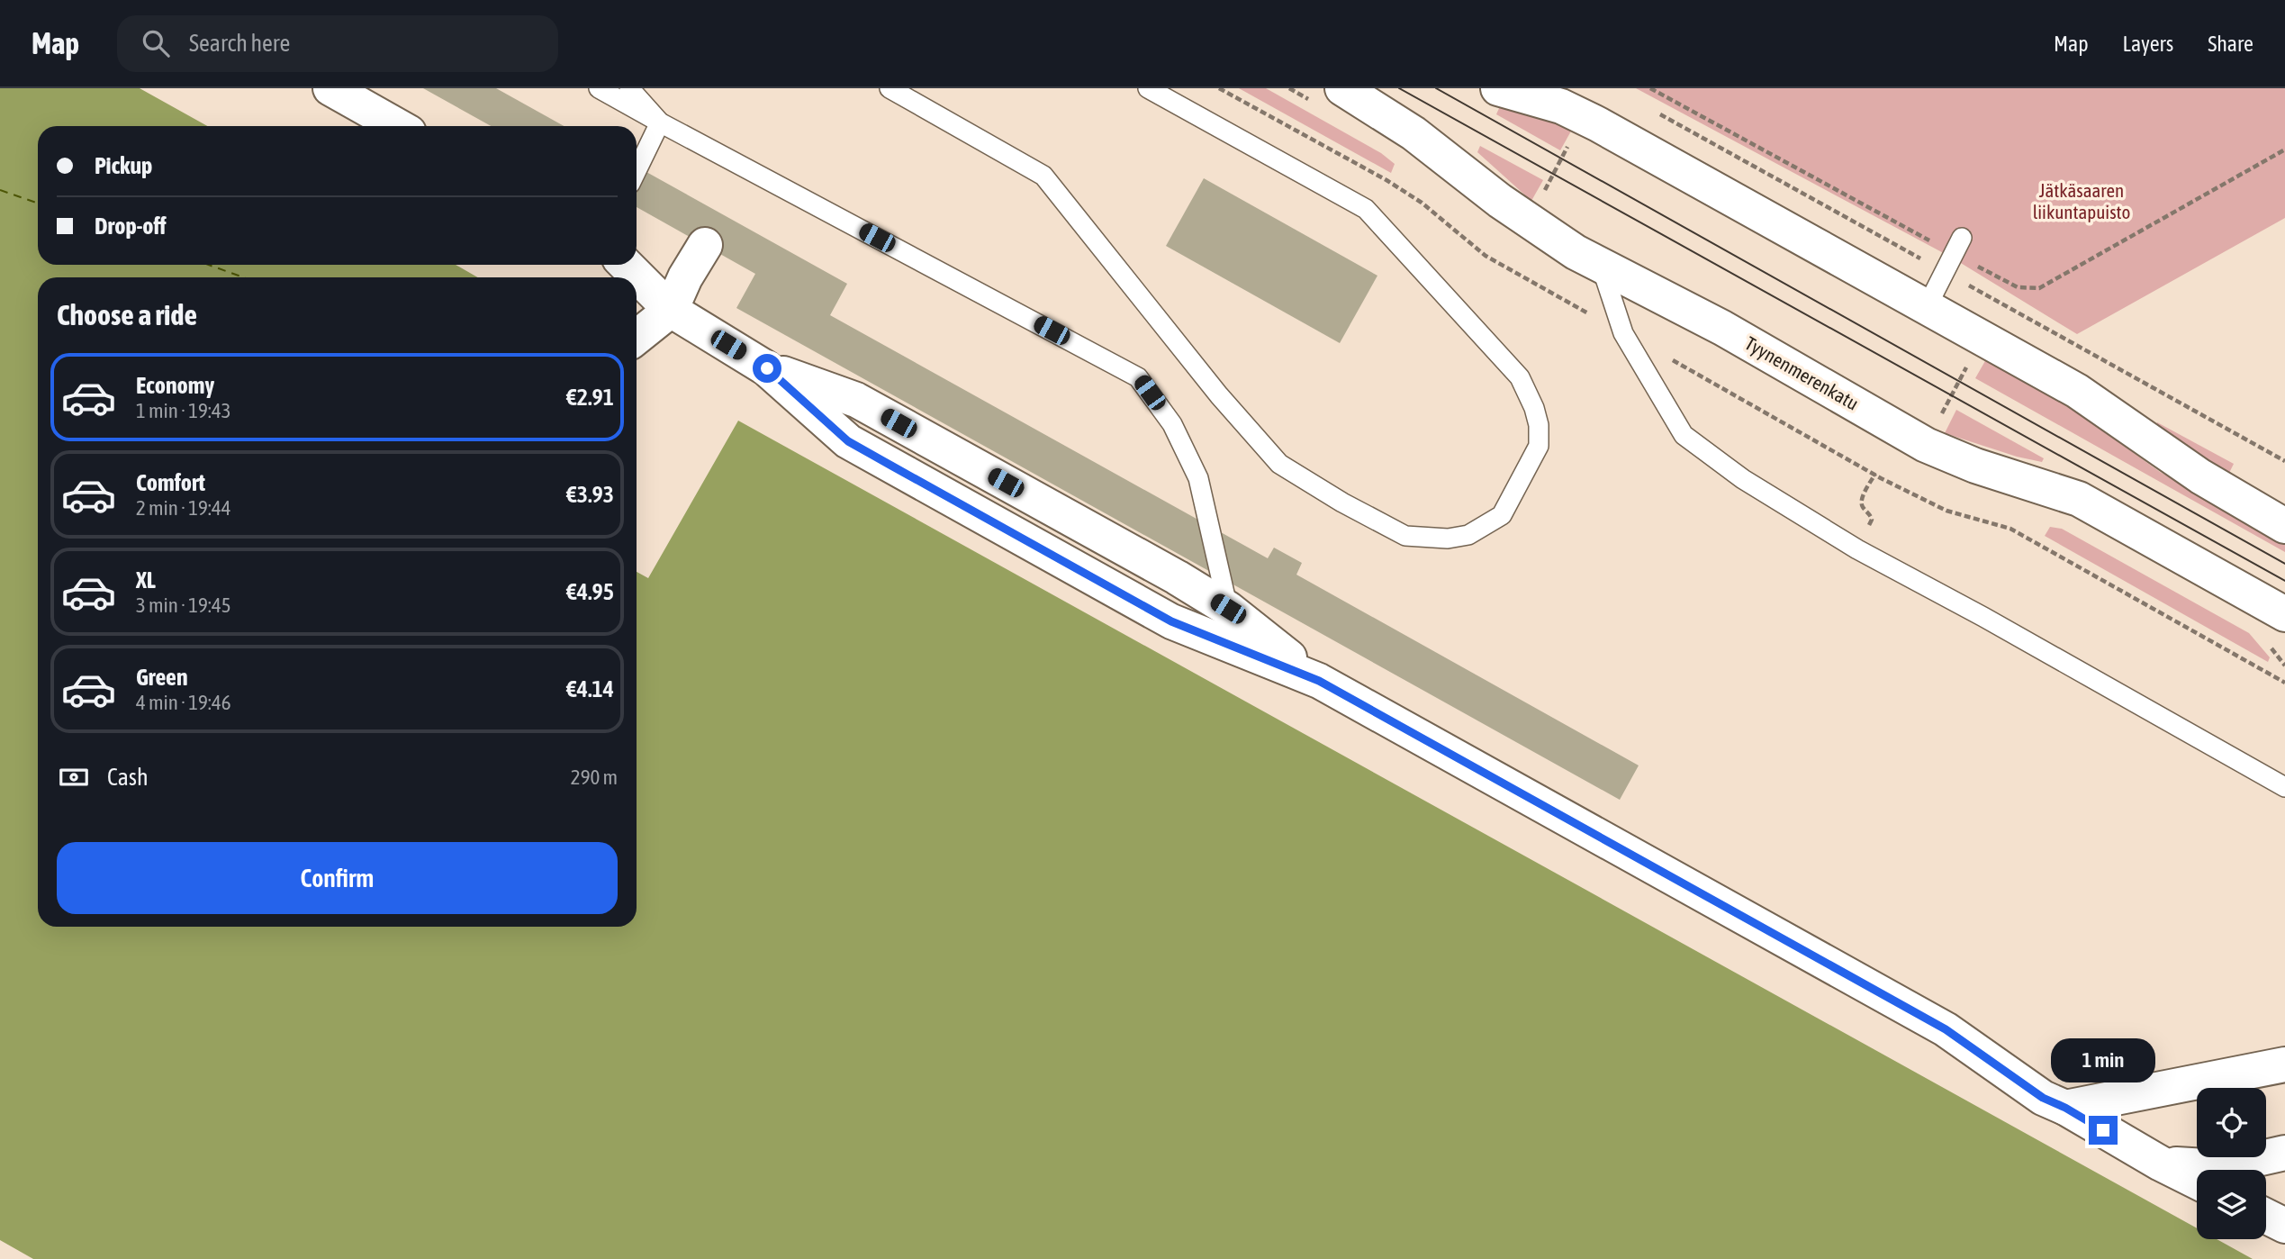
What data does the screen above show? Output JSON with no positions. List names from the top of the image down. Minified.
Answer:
{"streets":{"street":["Tyynenmerenkatu"]},"parks":["Jätkäsaaren liikuntapuisto"],"page":{"header":"Map","search":"Search here","nav":["Map","Layers","Share"],"banner":["Pickup","Drop-off"],"heading":"Choose a ride","list":[{"name":"Economy","note":"1 min · 19:43","value":"€2.91"},{"name":"Comfort","note":"2 min · 19:44","value":"€3.93"},{"name":"XL","note":"3 min · 19:45","value":"€4.95"},{"name":"Green","note":"4 min · 19:46","value":"€4.14"}],"pay":["Cash","290 m"],"buttons":"Confirm","bubble":"1 min"}}
